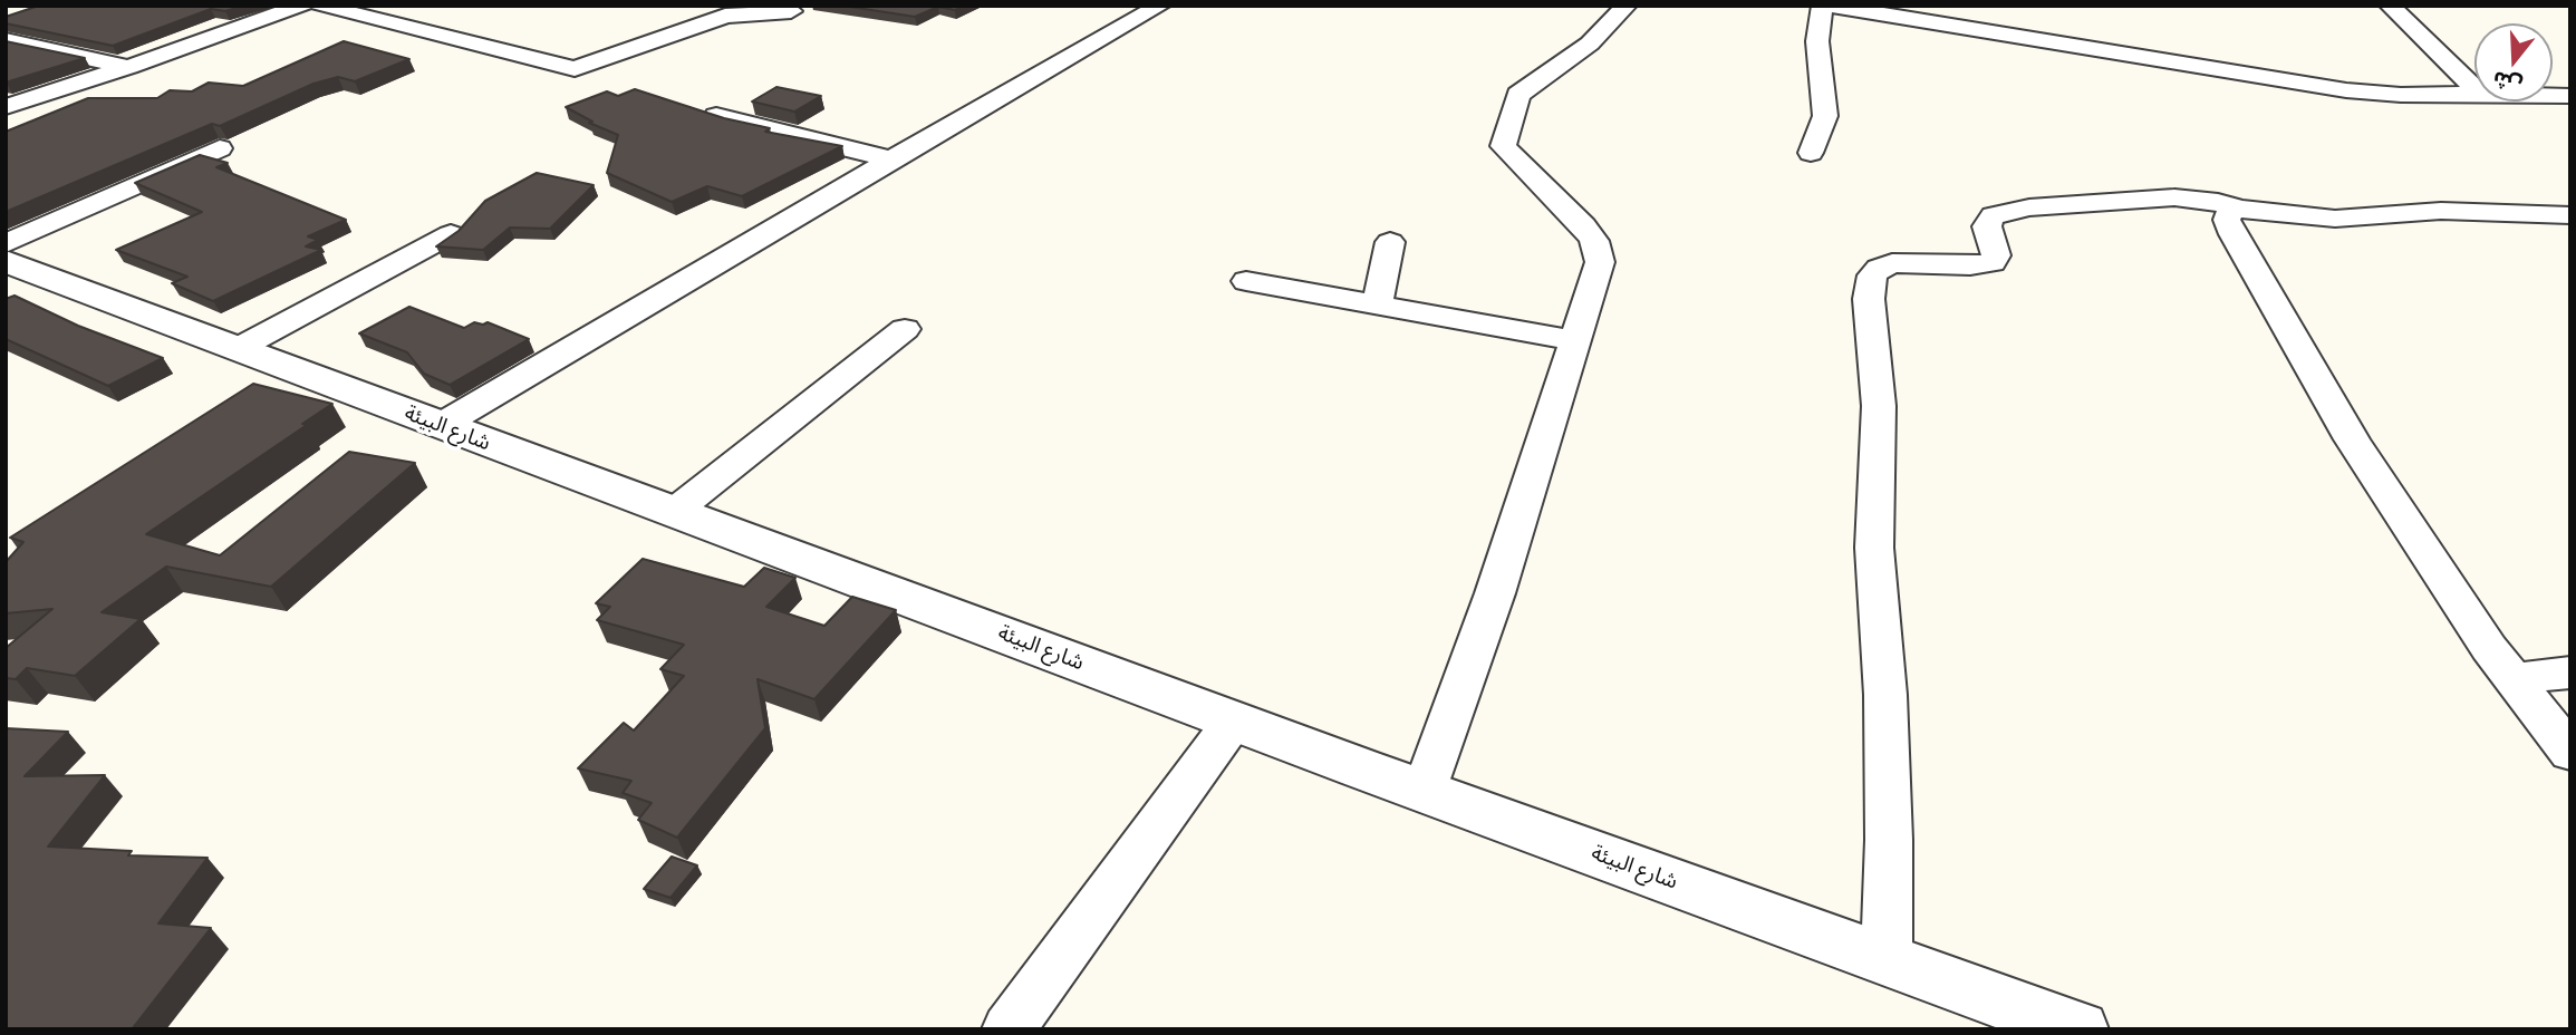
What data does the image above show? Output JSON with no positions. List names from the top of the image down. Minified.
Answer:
{"streets":{"street":["شارع البيئة"]},"north":"bottom"}
